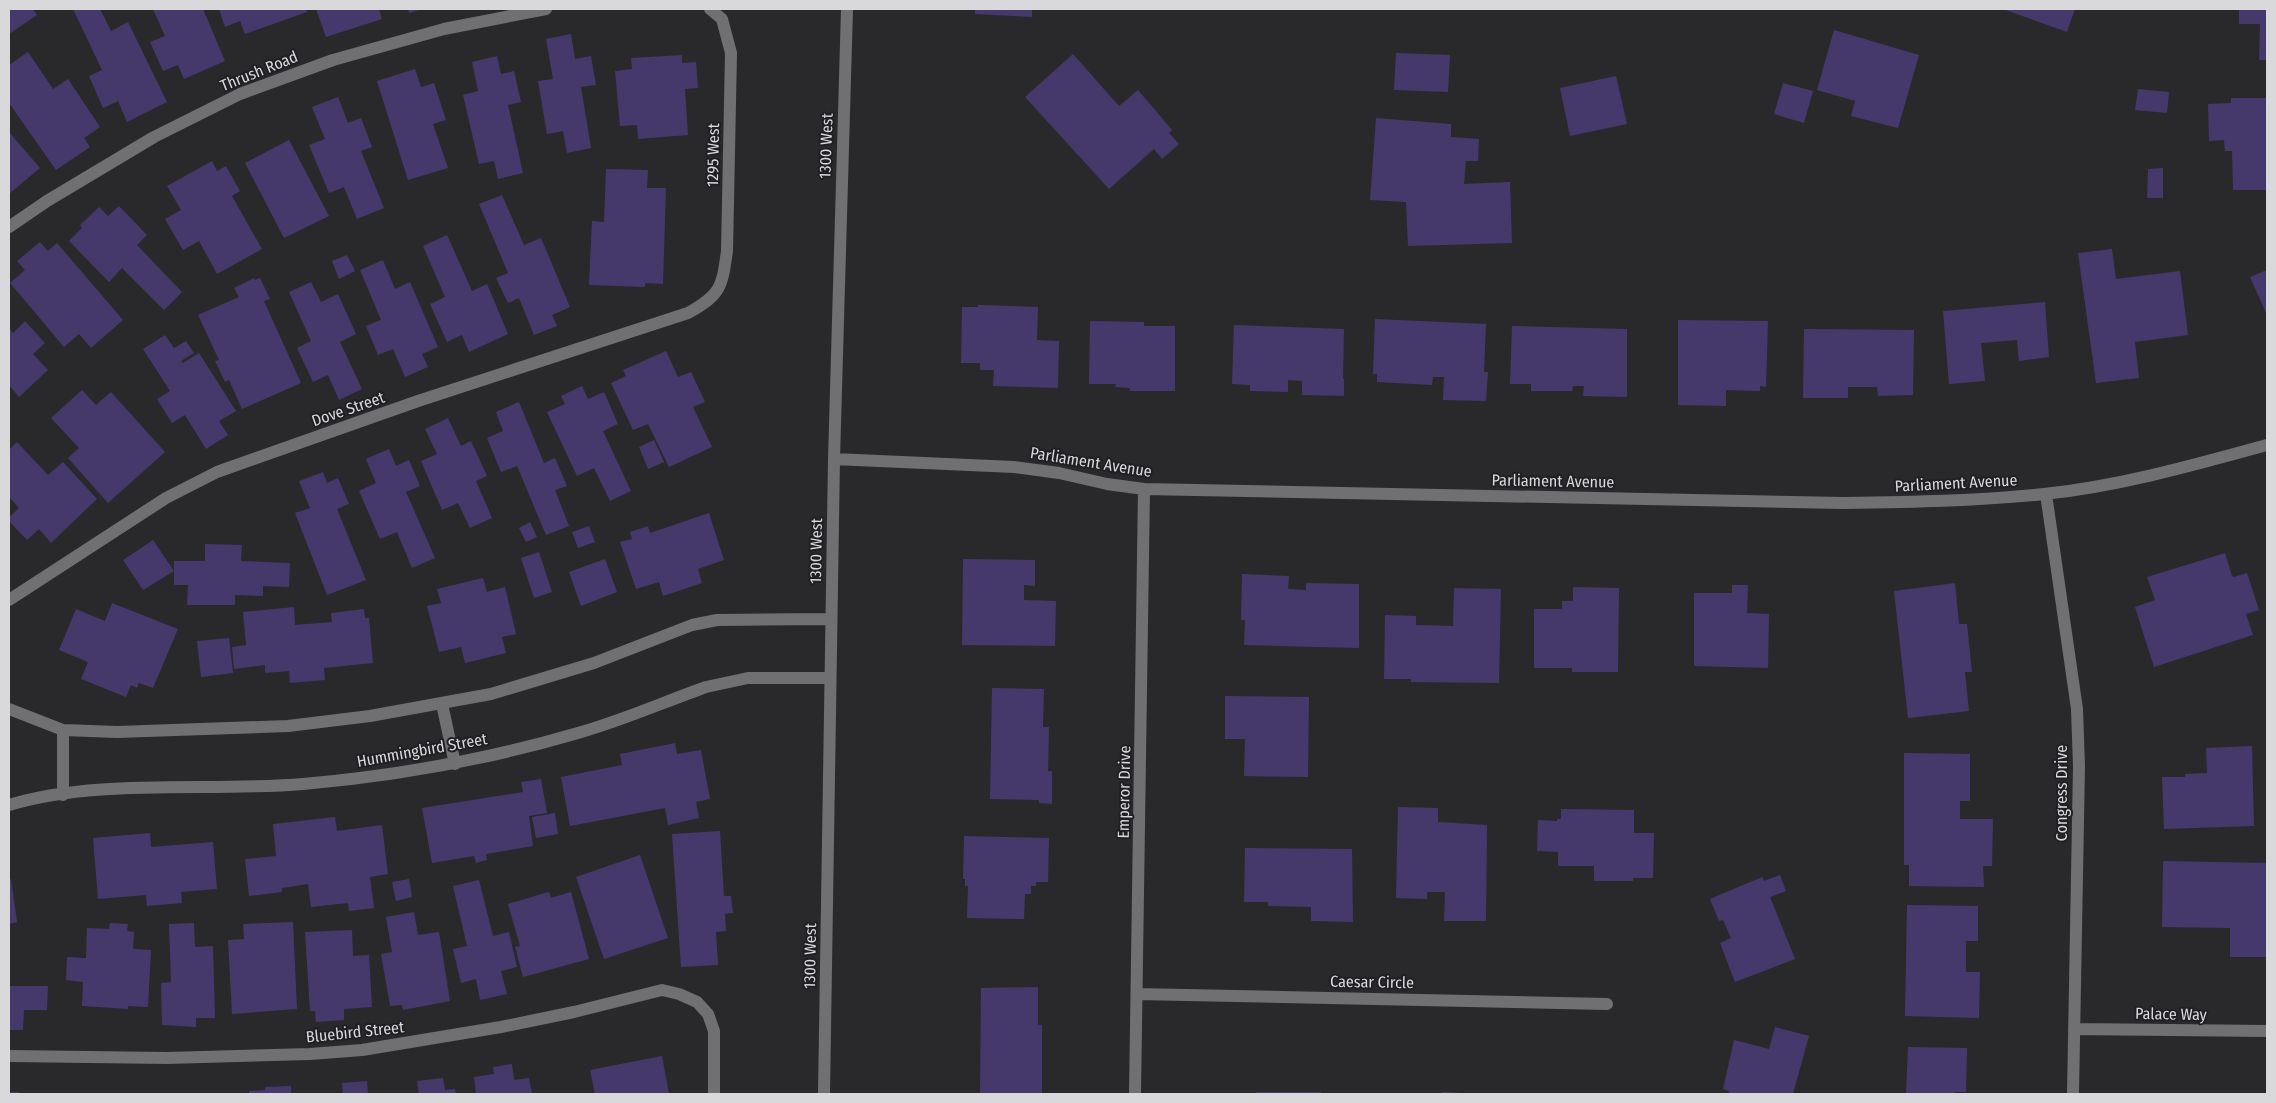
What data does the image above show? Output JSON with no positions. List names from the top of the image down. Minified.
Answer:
{"streets":{"street":["Thrush Road","1300 West","1295 West","Dove Street","Parliament Avenue","Hummingbird Street","Emperor Drive","Congress Drive","Caesar Circle","Palace Way","Bluebird Street"]},"crossings":[["1300 West","Parliament Avenue"],["1300 West","Hummingbird Street"],["1295 West","Dove Street"],["Parliament Avenue","Emperor Drive"],["Parliament Avenue","Congress Drive"],["Emperor Drive","Caesar Circle"],["Congress Drive","Palace Way"]]}
